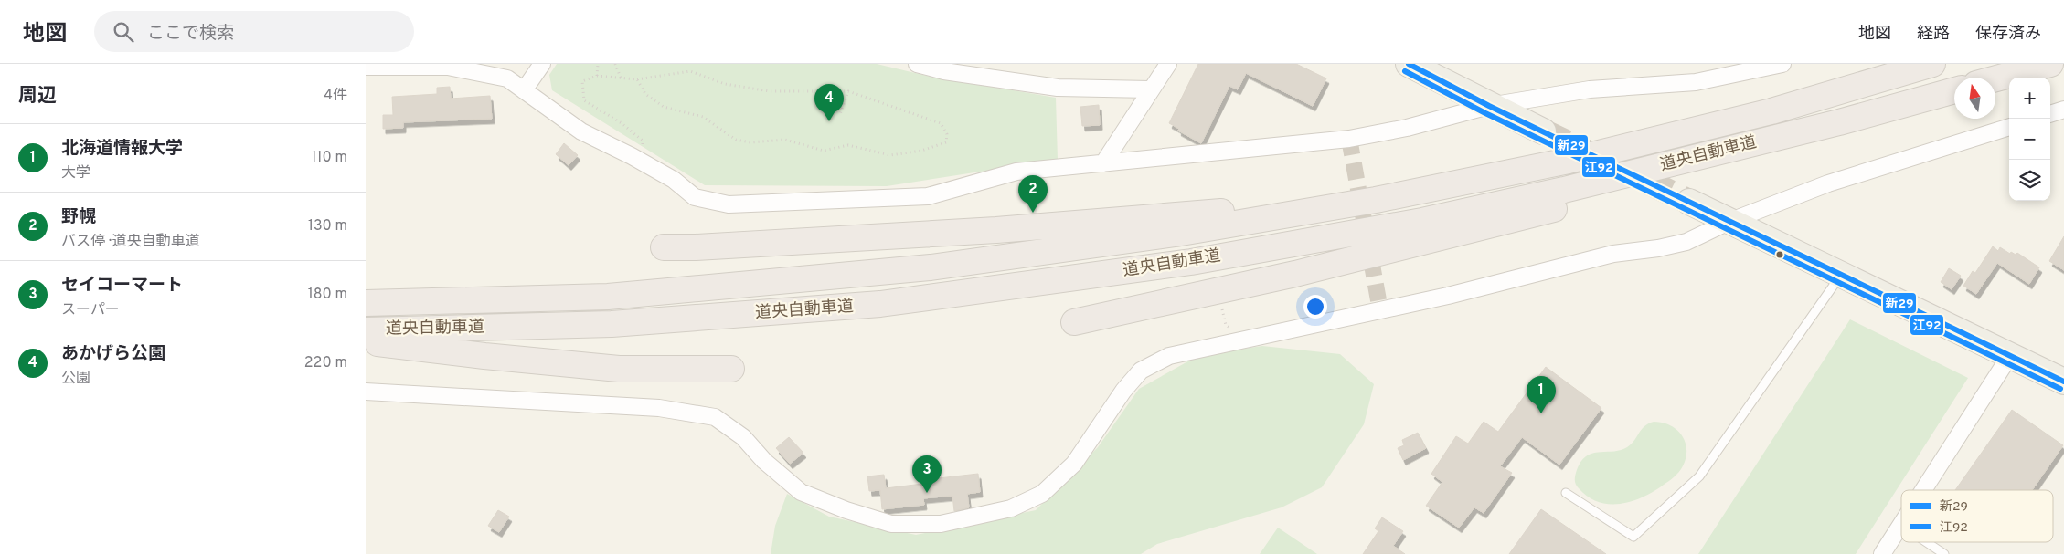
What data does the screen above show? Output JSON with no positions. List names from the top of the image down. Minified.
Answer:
{"streets":{"highway":["道央自動車道"]},"lines":["transit line 新29","transit line 江92"],"legend":["新29","江92"],"north":"top","page":{"header":"地図","search":"ここで検索","nav":["地図","経路","保存済み"],"heading":["周辺","4件"],"map_buttons":["+","−"],"pins":["4","2","1","3"],"list":[{"mark":"1","name":"北海道情報大学","note":"大学","value":"110 m"},{"mark":"2","name":"野幌","note":"バス停 · 道央自動車道","value":"130 m"},{"mark":"3","name":"セイコーマート","note":"スーパー","value":"180 m"},{"mark":"4","name":"あかげら公園","note":"公園","value":"220 m"}]}}
